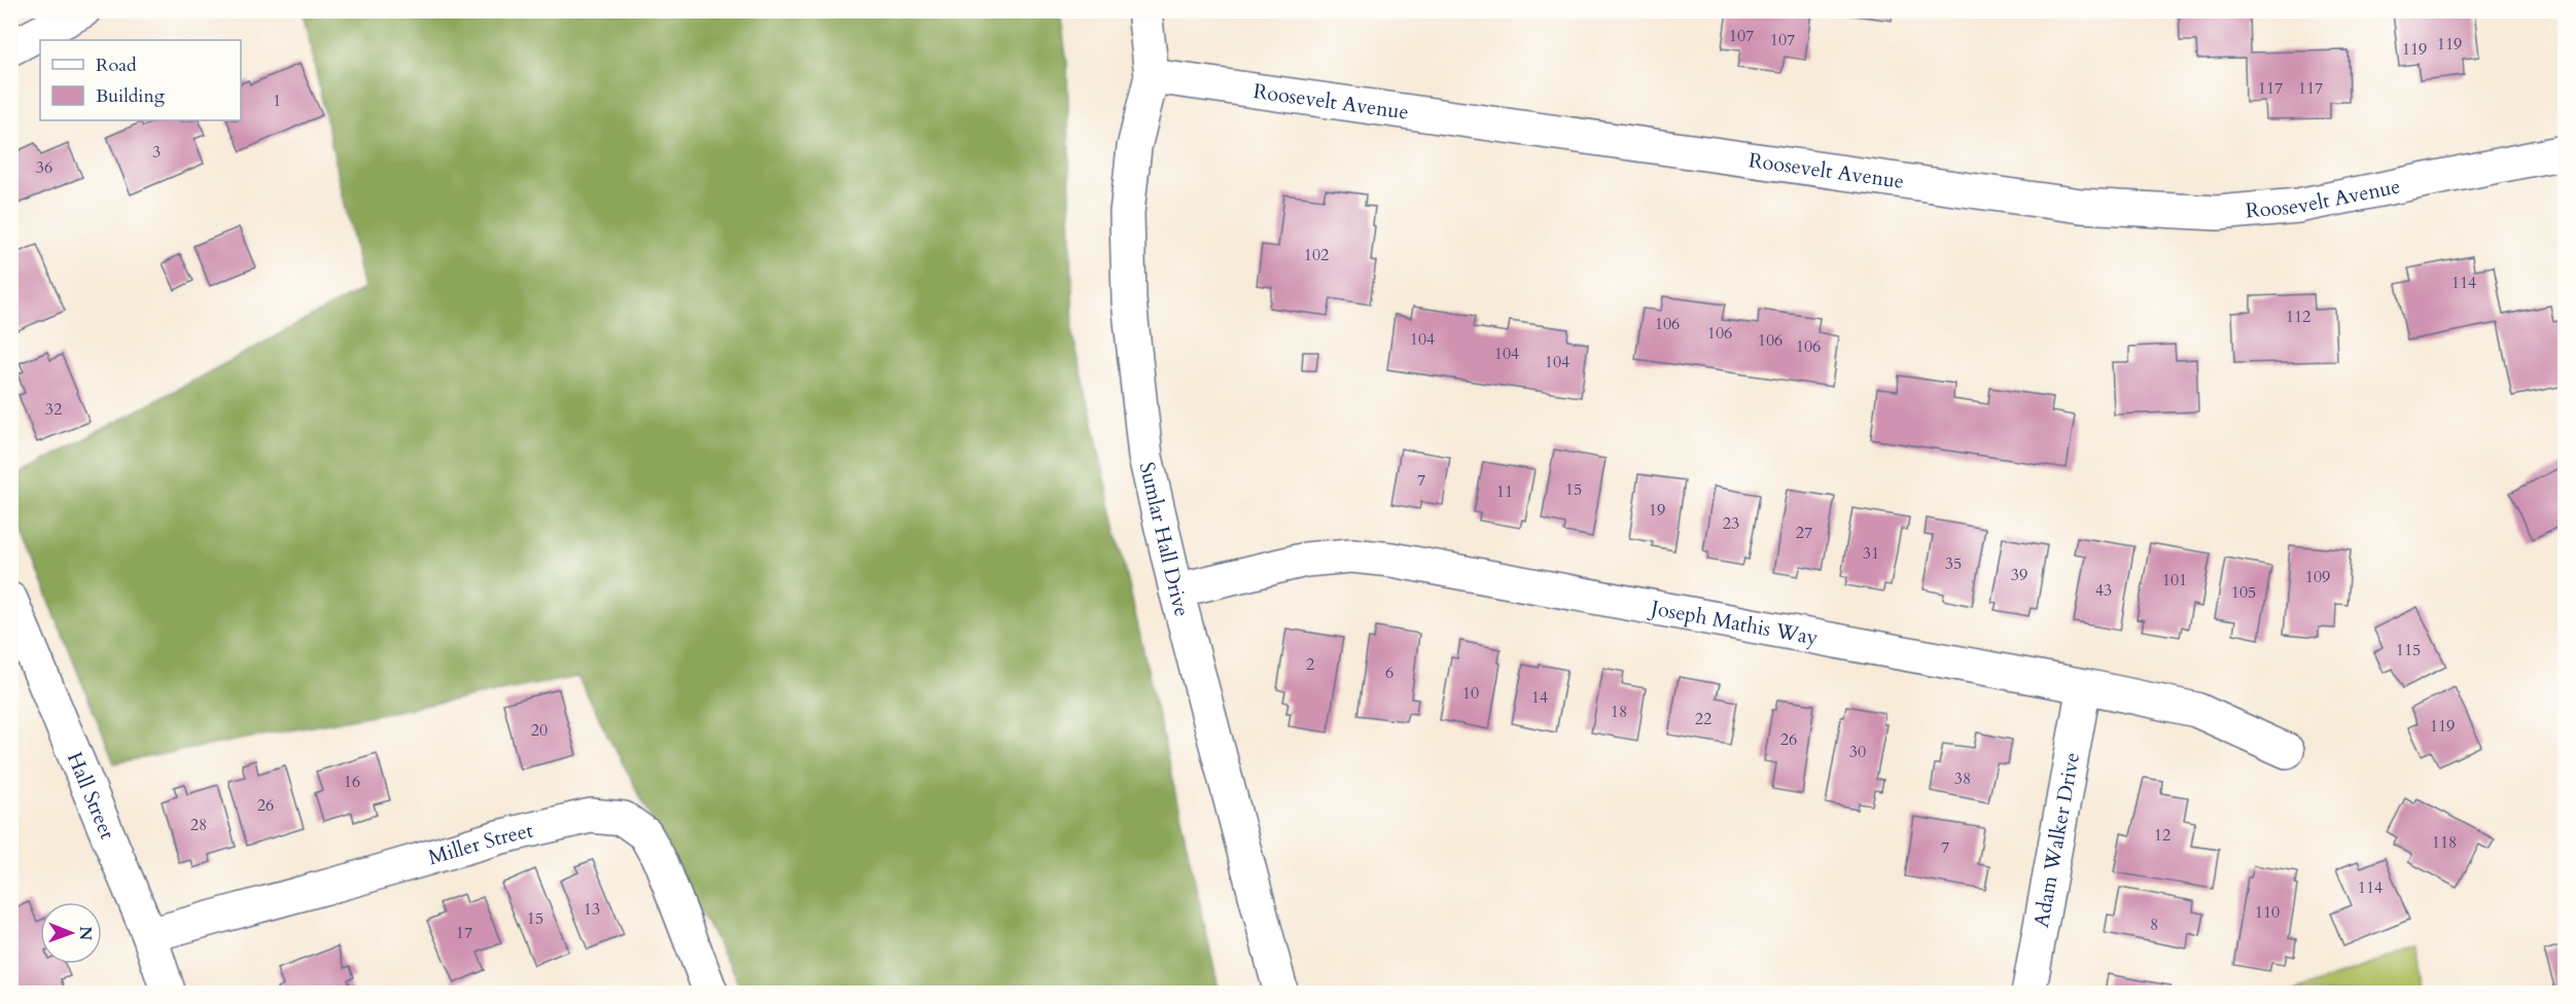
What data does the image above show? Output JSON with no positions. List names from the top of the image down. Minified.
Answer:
{"streets":{"street":["Roosevelt Avenue","Sumlar Hall Drive","Joseph Mathis Way","Hall Street","Adam Walker Drive","Miller Street"]},"crossings":[["Roosevelt Avenue","Sumlar Hall Drive"],["Sumlar Hall Drive","Joseph Mathis Way"],["Joseph Mathis Way","Adam Walker Drive"],["Hall Street","Miller Street"]],"house_numbers":["107","107","119","119","117","117","1","3","36","102","114","112","106","106","104","106","106","104","104","32","7","15","11","19","23","27","31","35","39","109","101","43","105","115","2","6","10","14","18","22","119","20","26","30","38","16","26","28","12","118","7","114","13","110","15","8","17"],"legend":["Road","Building"],"north":"right"}
